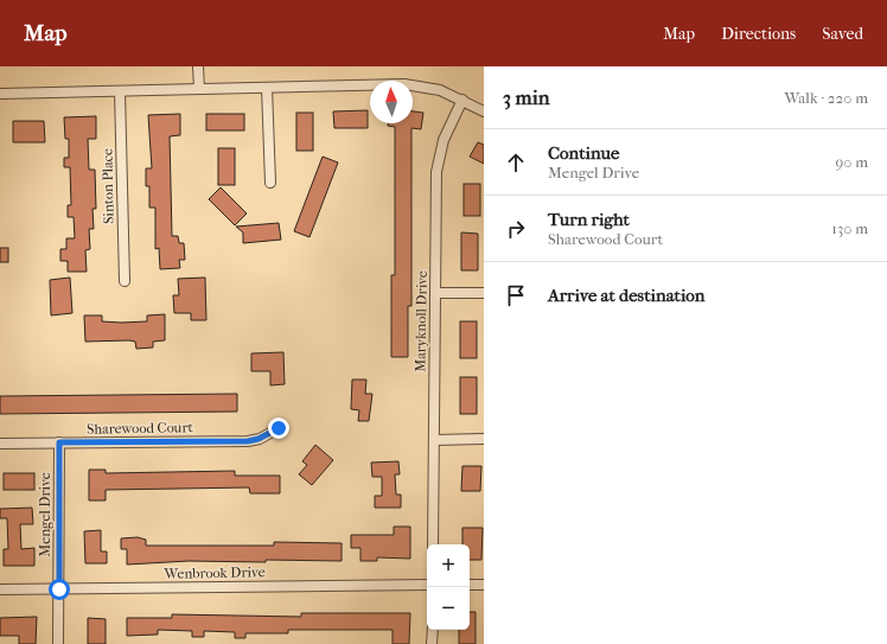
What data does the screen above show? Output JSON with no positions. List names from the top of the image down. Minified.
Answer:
{"streets":{"street":["Sinton Place","Maryknoll Drive","Sharewood Court","Mengel Drive","Wenbrook Drive"]},"crossings":[["Sharewood Court","Mengel Drive"],["Mengel Drive","Wenbrook Drive"]],"north":"top","page":{"header":"Map","nav":["Map","Directions","Saved"],"heading":["3 min","Walk · 220 m"],"list":[["Continue","Mengel Drive","90 m"],["Turn right","Sharewood Court","130 m"],"Arrive at destination"],"map_buttons":["+","−"]}}
